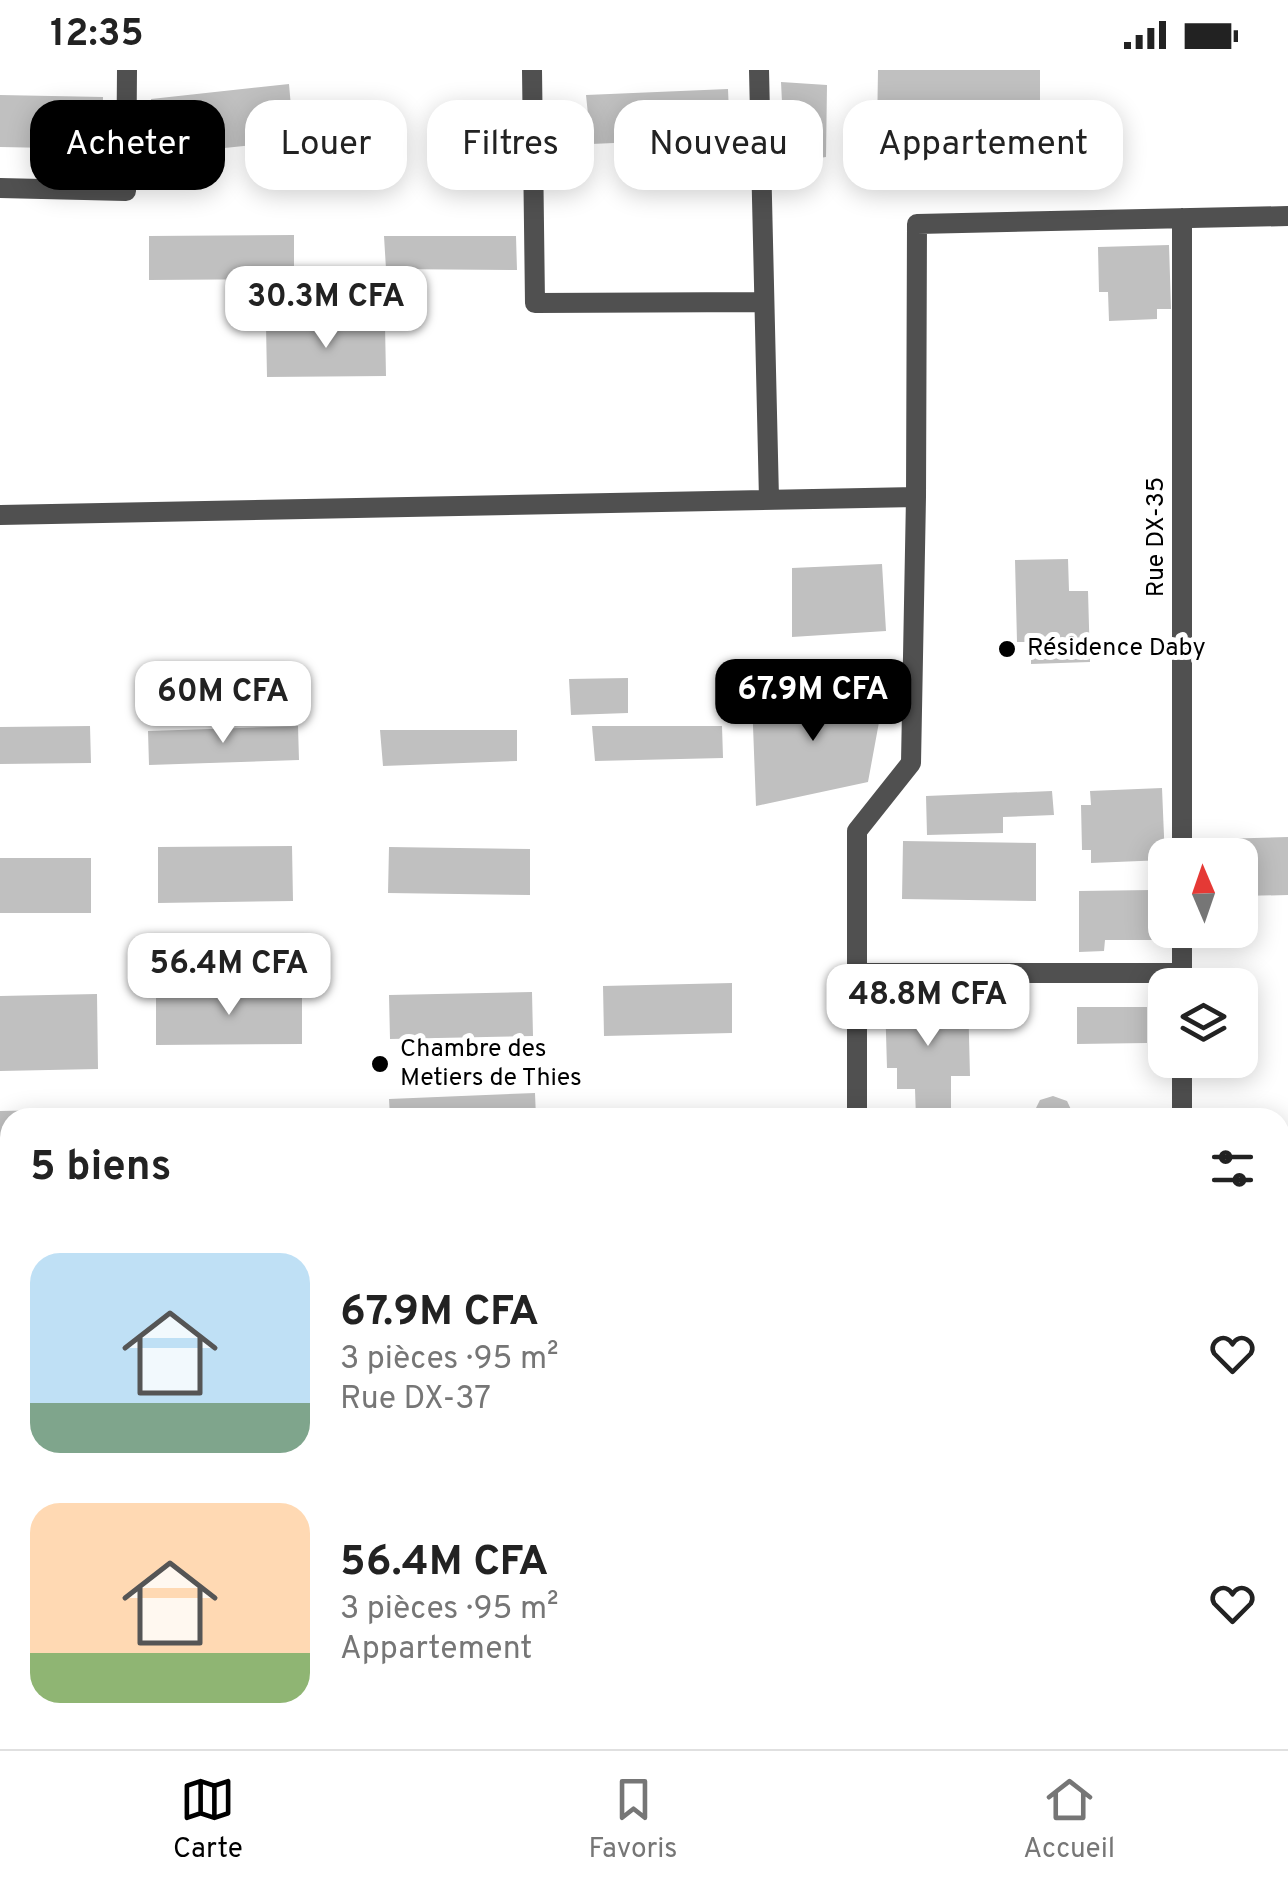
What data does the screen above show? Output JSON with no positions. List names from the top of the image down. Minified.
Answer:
{"streets":{"street":["Rue DX-35"]},"places":["Résidence Daby","Chambre des Metiers de Thies"],"north":"top","page":{"status":"12:35","chip":["Acheter","Louer","Filtres","Nouveau","Appartement"],"price":["30.3M CFA","67.9M CFA","60M CFA","56.4M CFA","48.8M CFA"],"heading":"5 biens","list":[{"name":"67.9M CFA","note":"3 pièces · 95 m² · Rue DX-37"},{"name":"56.4M CFA","note":"3 pièces · 95 m² · Appartement"}],"tabs":["Carte","Favoris","Accueil"]}}
